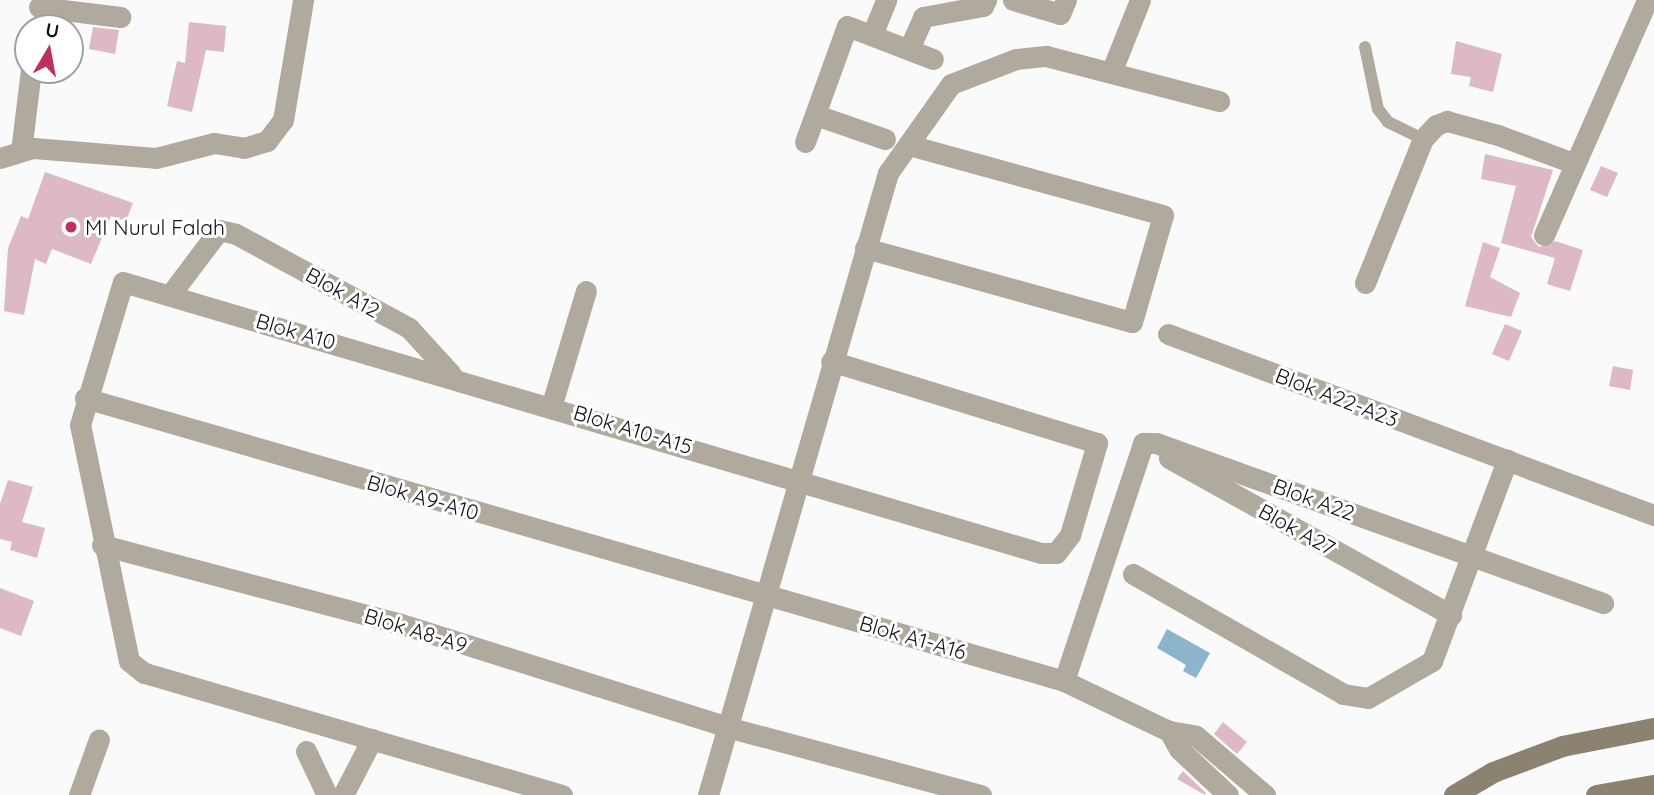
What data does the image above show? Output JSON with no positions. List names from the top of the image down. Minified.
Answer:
{"streets":{"street":["Blok A12","Blok A10","Blok A22-A23","Blok A10-A15","Blok A9-A10","Blok A22","Blok A27","Blok A8-A9","Blok A1-A16"]},"crossings":[["Blok A12","Blok A10"],["Blok A12","Blok A10-A15"],["Blok A10","Blok A10-A15"],["Blok A10","Blok A9-A10"],["Blok A9-A10","Blok A1-A16"],["Blok A22","Blok A27"]],"places":["MI Nurul Falah"],"north":"top"}
